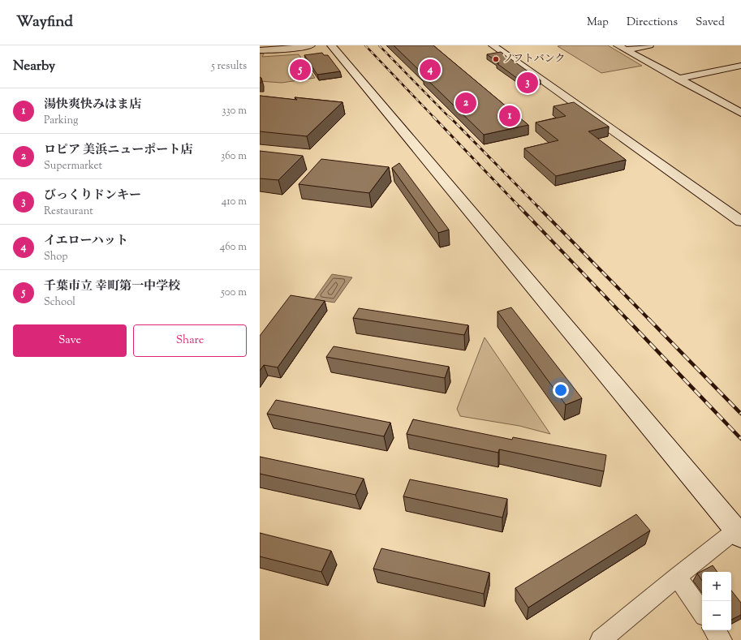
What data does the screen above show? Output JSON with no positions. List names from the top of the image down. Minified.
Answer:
{"places":["ソフトバンク"],"page":{"header":"Wayfind","nav":["Map","Directions","Saved"],"heading":["Nearby","5 results"],"pins":["4","5","3","2","1"],"list":[{"mark":"1","name":"湯快爽快みはま店","note":"Parking","value":"330 m"},{"mark":"2","name":"ロピア 美浜ニューポート店","note":"Supermarket","value":"360 m"},{"mark":"3","name":"びっくりドンキー","note":"Restaurant","value":"410 m"},{"mark":"4","name":"イエローハット","note":"Shop","value":"460 m"},{"mark":"5","name":"千葉市立 幸町第一中学校","note":"School","value":"500 m"}],"buttons":["Save","Share"],"map_buttons":["+","−"]}}
